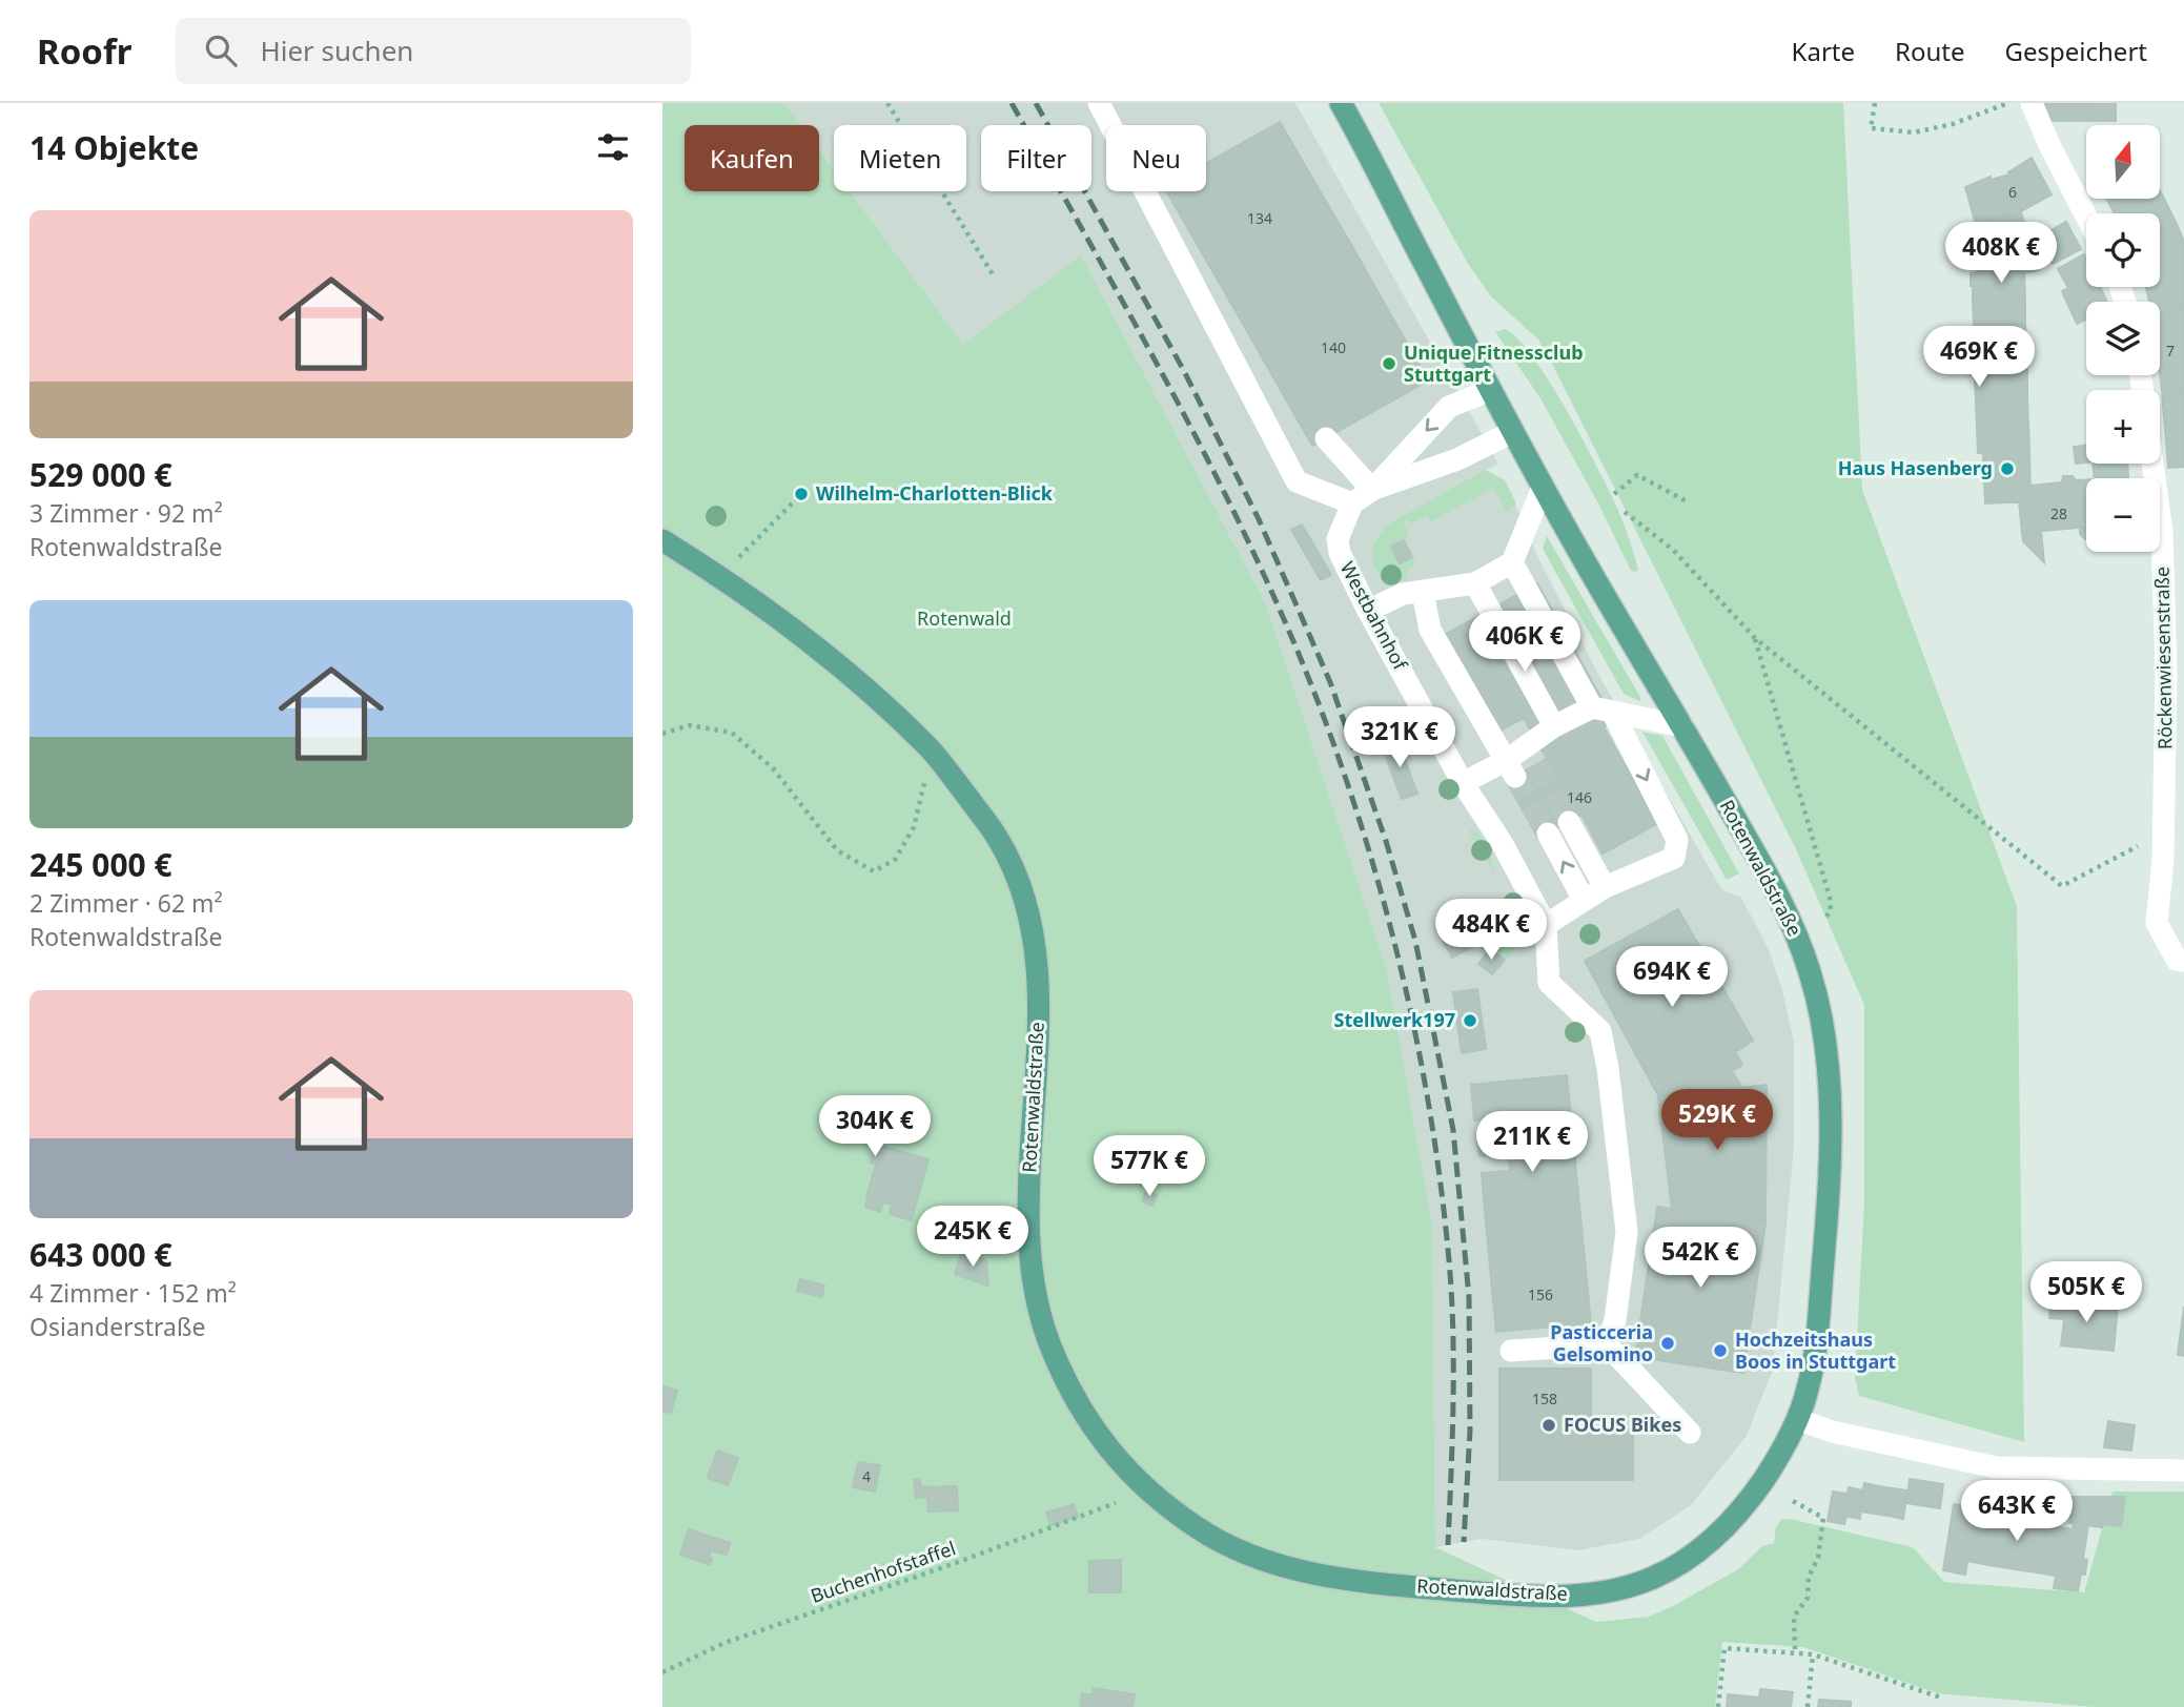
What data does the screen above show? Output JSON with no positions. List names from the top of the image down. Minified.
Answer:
{"streets":{"main road":["Rotenwaldstraße"],"street":["Westbahnhof","Röckenwiesenstraße"],"path":["Buchenhofstaffel"]},"parks":["Rotenwald"],"places":["Unique Fitnessclub Stuttgart","Haus Hasenberg","Wilhelm-Charlotten-Blick","Stellwerk197","Pasticceria Gelsomino","Hochzeitshaus Boos in Stuttgart","FOCUS Bikes"],"house_numbers":["6","134","140","7","28","146","156","158","4"],"north":"top","page":{"header":"Roofr","search":"Hier suchen","nav":["Karte","Route","Gespeichert"],"heading":"14 Objekte","map_buttons":["+","−"],"chip":["Kaufen","Mieten","Filter","Neu"],"list":[{"name":"529 000 €","note":"3 Zimmer · 92 m² · Rotenwaldstraße"},{"name":"245 000 €","note":"2 Zimmer · 62 m² · Rotenwaldstraße"},{"name":"643 000 €","note":"4 Zimmer · 152 m² · Osianderstraße"}],"price":["408K €","469K €","406K €","321K €","484K €","694K €","529K €","304K €","211K €","577K €","245K €","542K €","505K €","643K €"]}}
